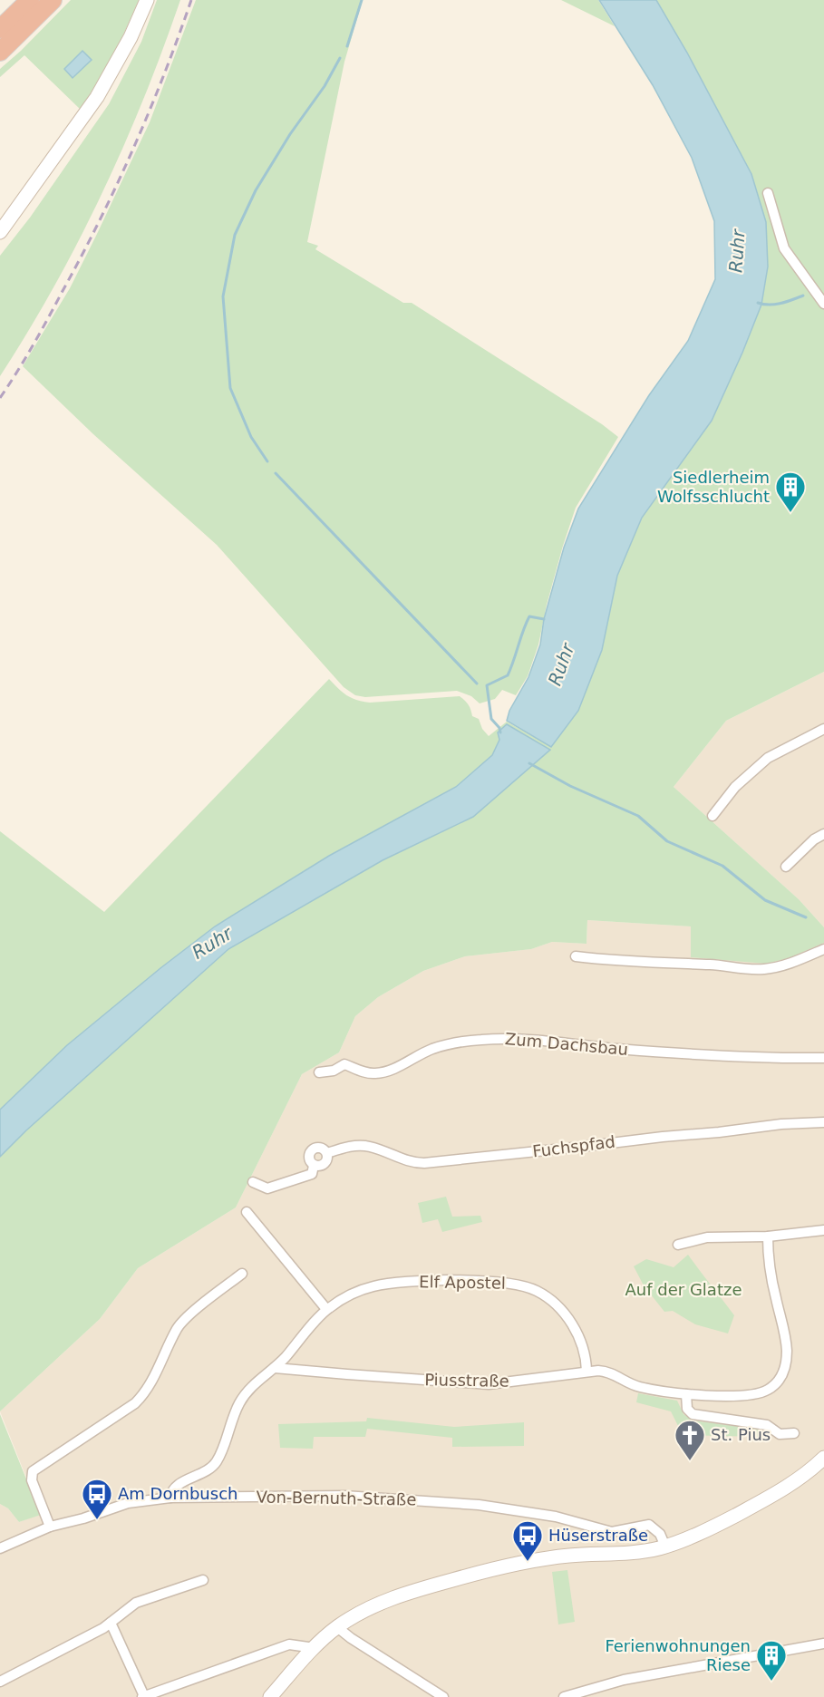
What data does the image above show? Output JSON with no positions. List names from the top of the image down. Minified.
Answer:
{"streets":{"street":["Zum Dachsbau","Fuchspfad","Elf Apostel","Piusstraße","Von-Bernuth-Straße"]},"crossings":[["Elf Apostel","Piusstraße"],["Elf Apostel","Von-Bernuth-Straße"]],"water":["Ruhr"],"parks":["Auf der Glatze"],"places":{"building":["Siedlerheim Wolfsschlucht","Ferienwohnungen Riese"],"church":["St. Pius"],"bus stop":["Am Dornbusch","Hüserstraße"]}}
